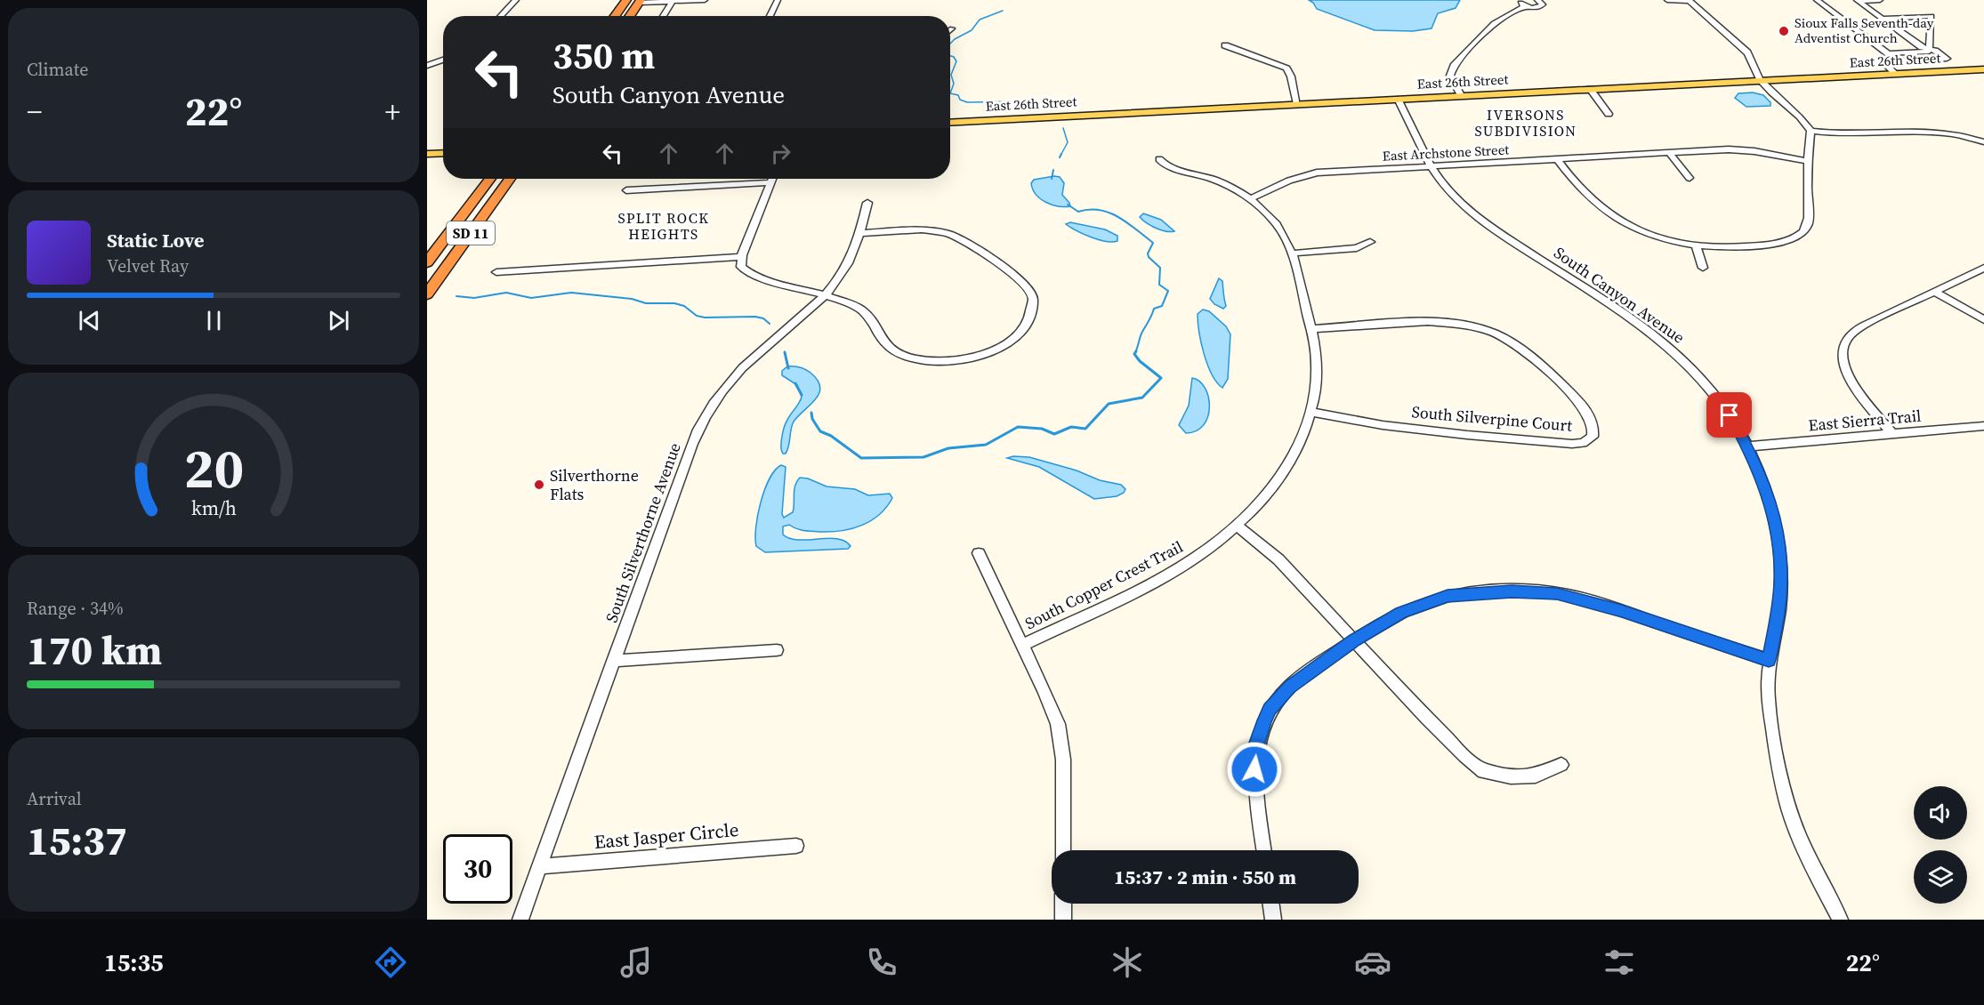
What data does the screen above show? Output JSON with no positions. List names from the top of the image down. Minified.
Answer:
{"streets":{"highway":["SD 11"],"main road":["East 26th Street"],"street":["East Archstone Street","South Canyon Avenue","South Silverpine Court","East Sierra Trail","South Silverthorne Avenue","South Copper Crest Trail","East Jasper Circle"]},"crossings":[["East 26th Street","South Canyon Avenue"],["East Archstone Street","South Canyon Avenue"],["East Archstone Street","South Copper Crest Trail"],["South Canyon Avenue","East Sierra Trail"],["South Silverpine Court","South Copper Crest Trail"],["South Silverthorne Avenue","East Jasper Circle"]],"districts":["IVERSONS SUBDIVISION","SPLIT ROCK HEIGHTS"],"places":["Sioux Falls Seventh-day Adventist Church","Silverthorne Flats"],"page":{"tile":["Climate",["Range · 34%","170 km"],["Arrival","15:37"]],"turn":["350 m","South Canyon Avenue"],"heat":["−","22°","+"],"song":["Static Love","Velvet Ray"],"limit":"30","trip":"15:37 · 2 min · 550 m","tabs":["15:35","22°"],"gauge":["20","km/h"]}}
